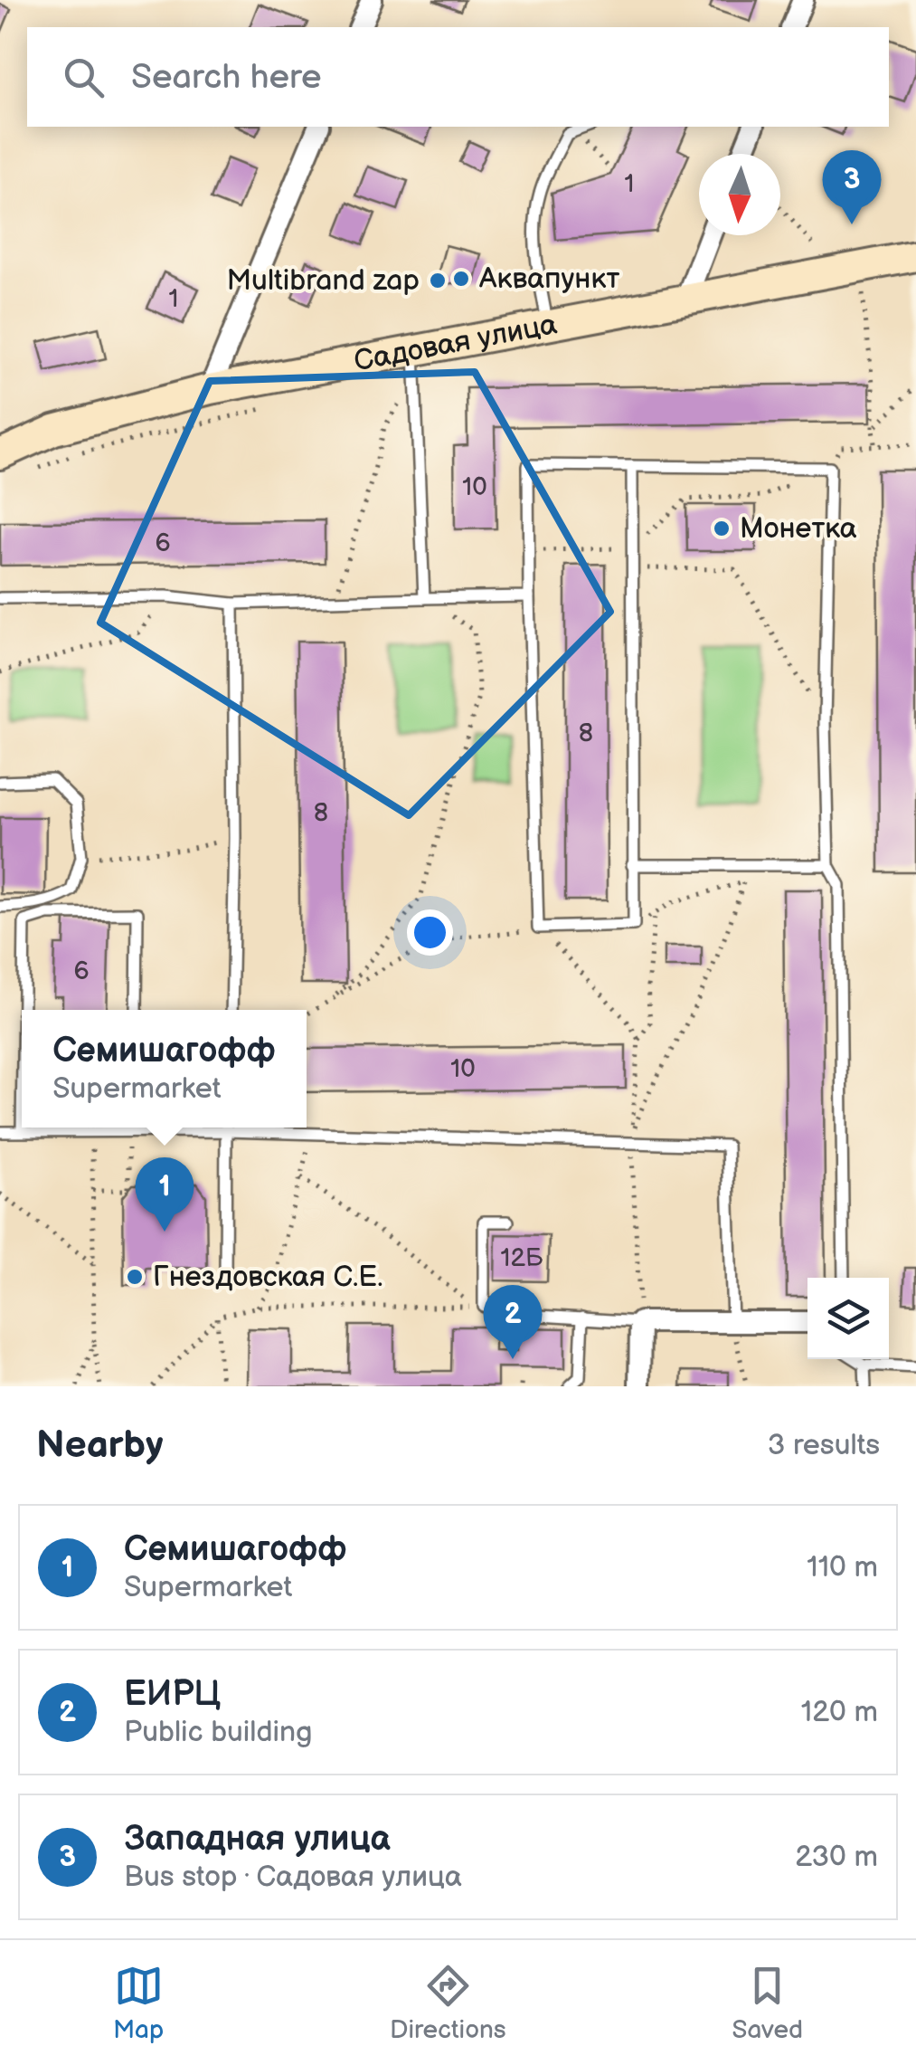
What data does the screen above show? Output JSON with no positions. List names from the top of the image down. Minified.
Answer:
{"streets":{"main road":["Садовая улица"]},"places":["Аквапункт","Multibrand zap","Монетка","Гнездовская С.Е."],"house_numbers":["1","1","10","6","8","8","6","10","12Б"],"north":"bottom","page":{"search":"Search here","pins":["3","1","2"],"popup":["Семишагофф","Supermarket"],"heading":["Nearby","3 results"],"list":[{"mark":"1","name":"Семишагофф","note":"Supermarket","value":"110 m"},{"mark":"2","name":"ЕИРЦ","note":"Public building","value":"120 m"},{"mark":"3","name":"Западная улица","note":"Bus stop · Садовая улица","value":"230 m"}],"nav":["Map","Directions","Saved"]}}
